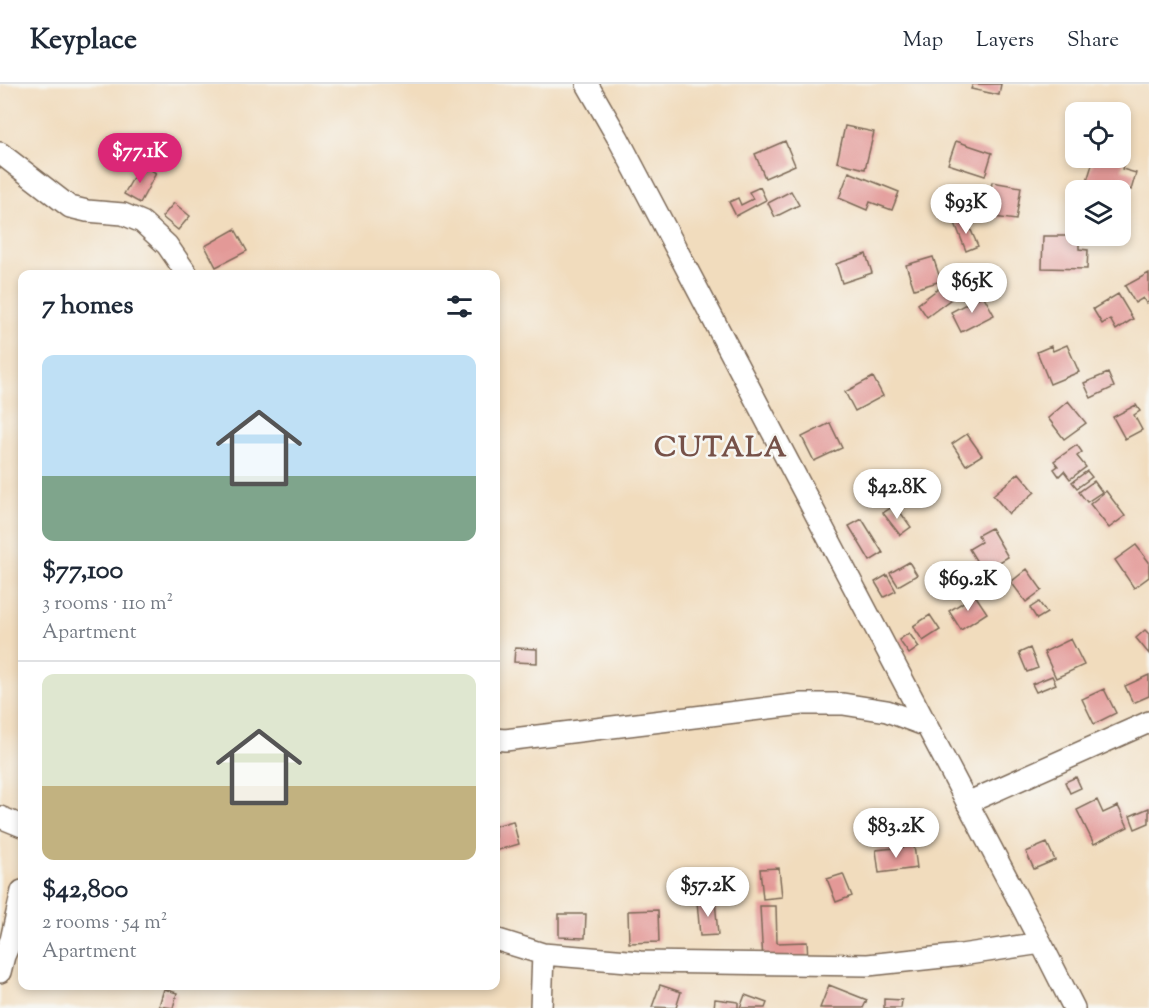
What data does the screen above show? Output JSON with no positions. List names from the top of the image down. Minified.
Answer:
{"districts":["CUTALA"],"page":{"header":"Keyplace","nav":["Map","Layers","Share"],"price":["$77.1K","$93K","$65K","$42.8K","$69.2K","$83.2K","$57.2K"],"heading":"7 homes","list":[{"name":"$77,100","note":"3 rooms · 110 m² · Apartment"},{"name":"$42,800","note":"2 rooms · 54 m² · Apartment"}]}}
